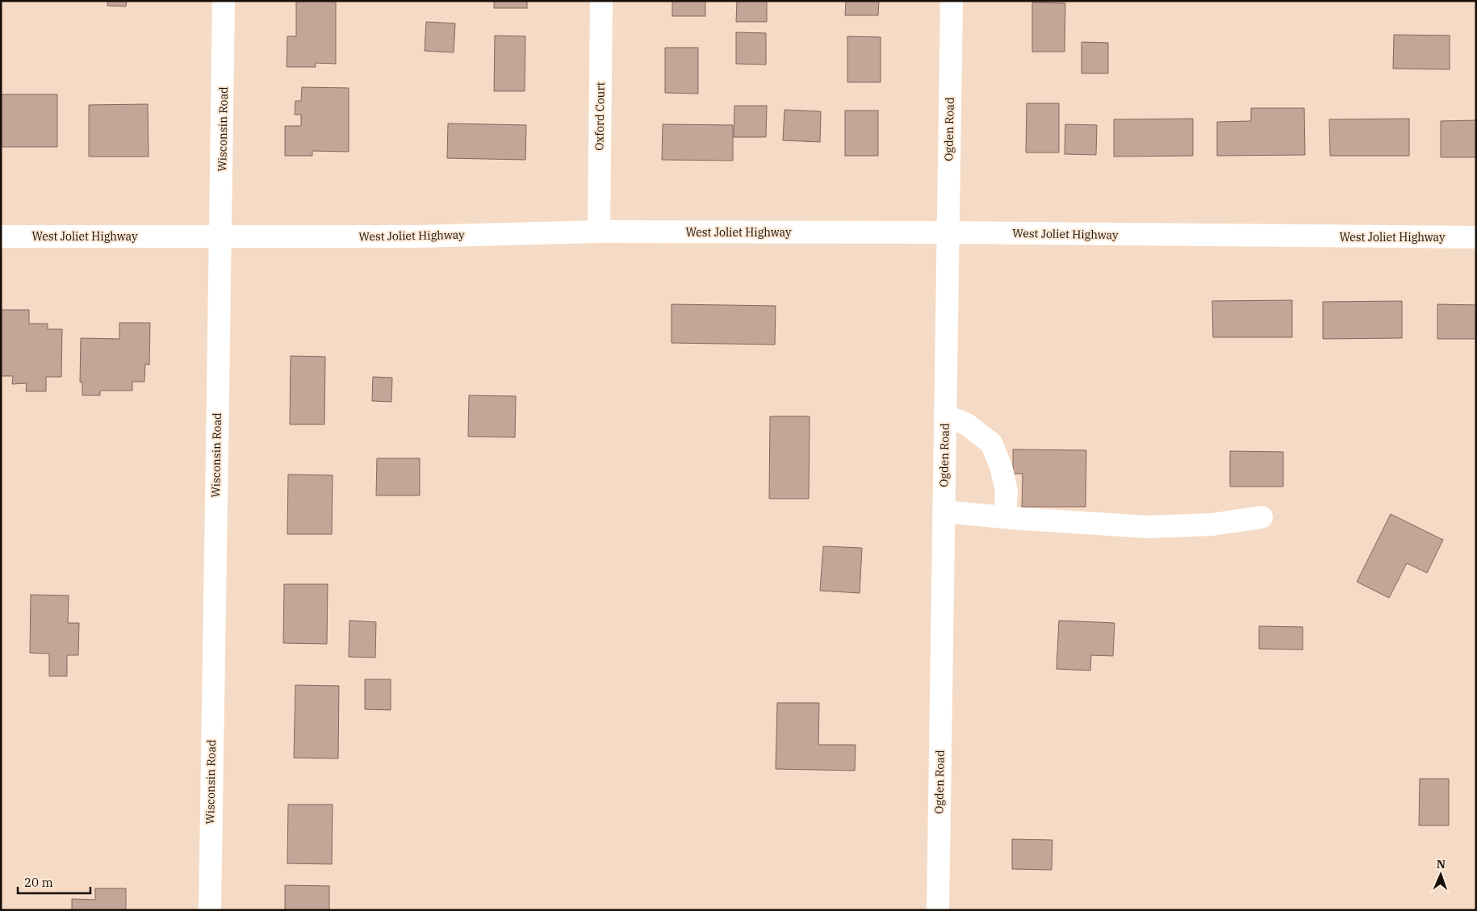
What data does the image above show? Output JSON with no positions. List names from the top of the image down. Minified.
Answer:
{"streets":{"street":["Oxford Court","Wisconsin Road","Ogden Road","West Joliet Highway"]},"crossings":[["Oxford Court","West Joliet Highway"],["Wisconsin Road","West Joliet Highway"],["Ogden Road","West Joliet Highway"]],"scale_bar":"20 m","north":"top"}
